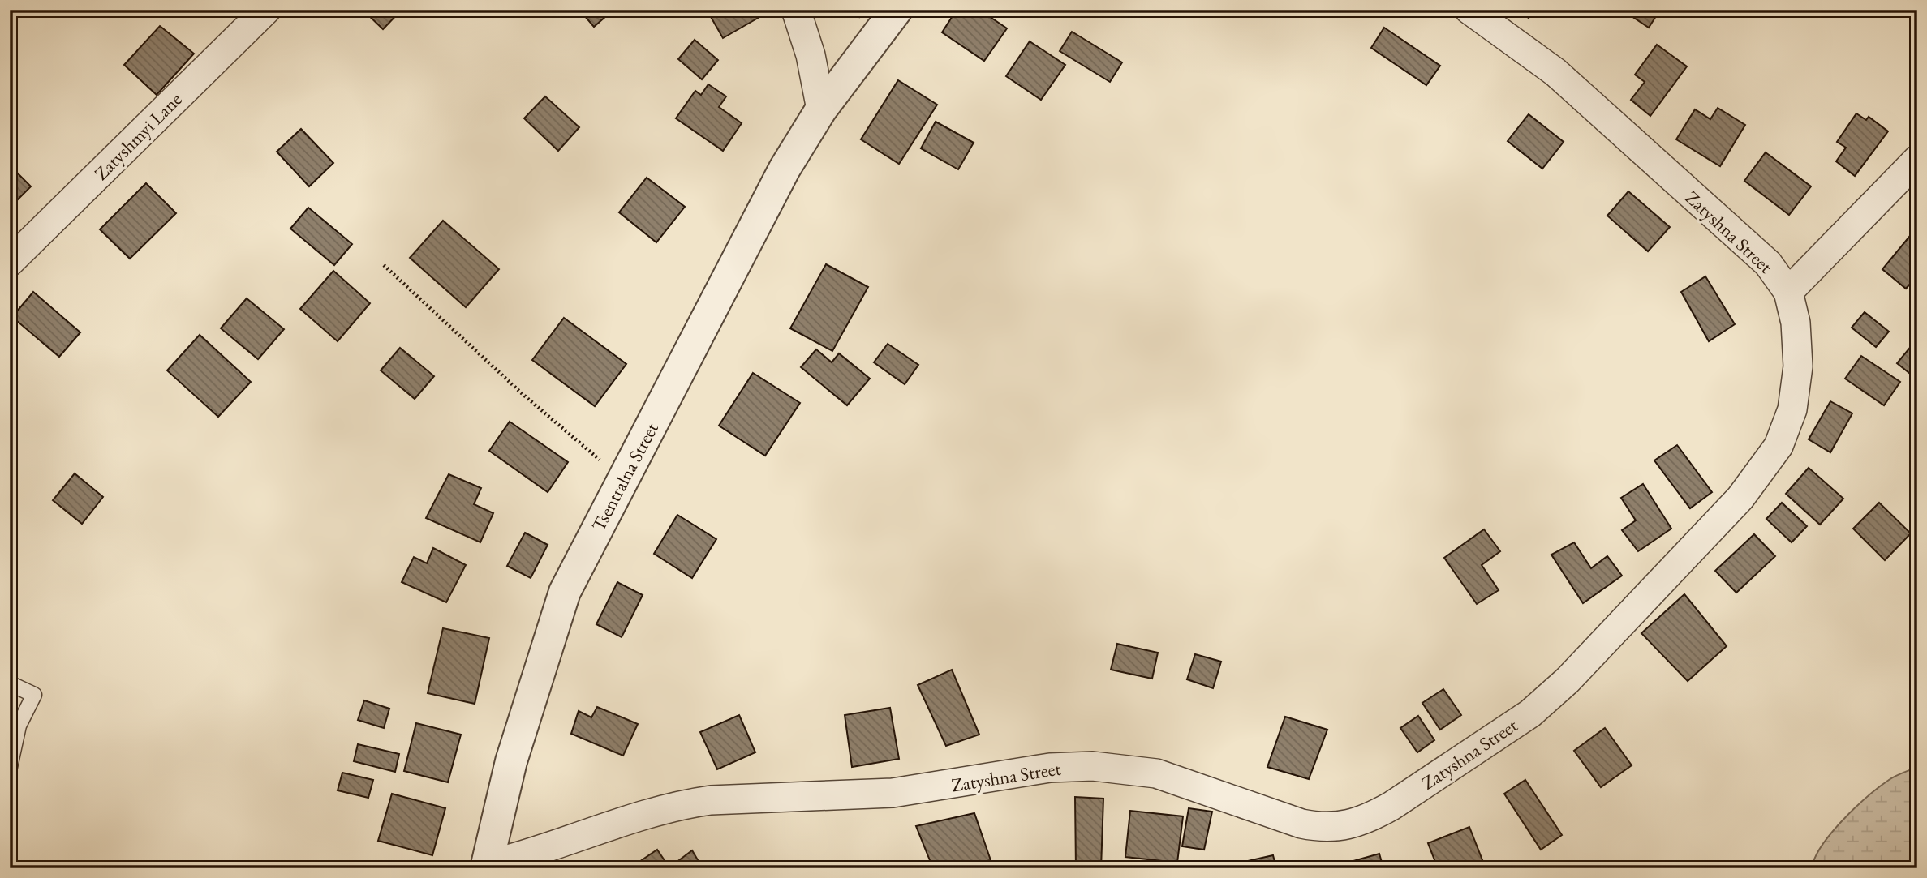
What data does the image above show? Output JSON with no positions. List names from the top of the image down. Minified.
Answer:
{"streets":{"street":["Zatyshmyi Lane","Zatyshna Street","Tsentralna Street"]},"crossings":[["Zatyshna Street","Tsentralna Street"]]}
